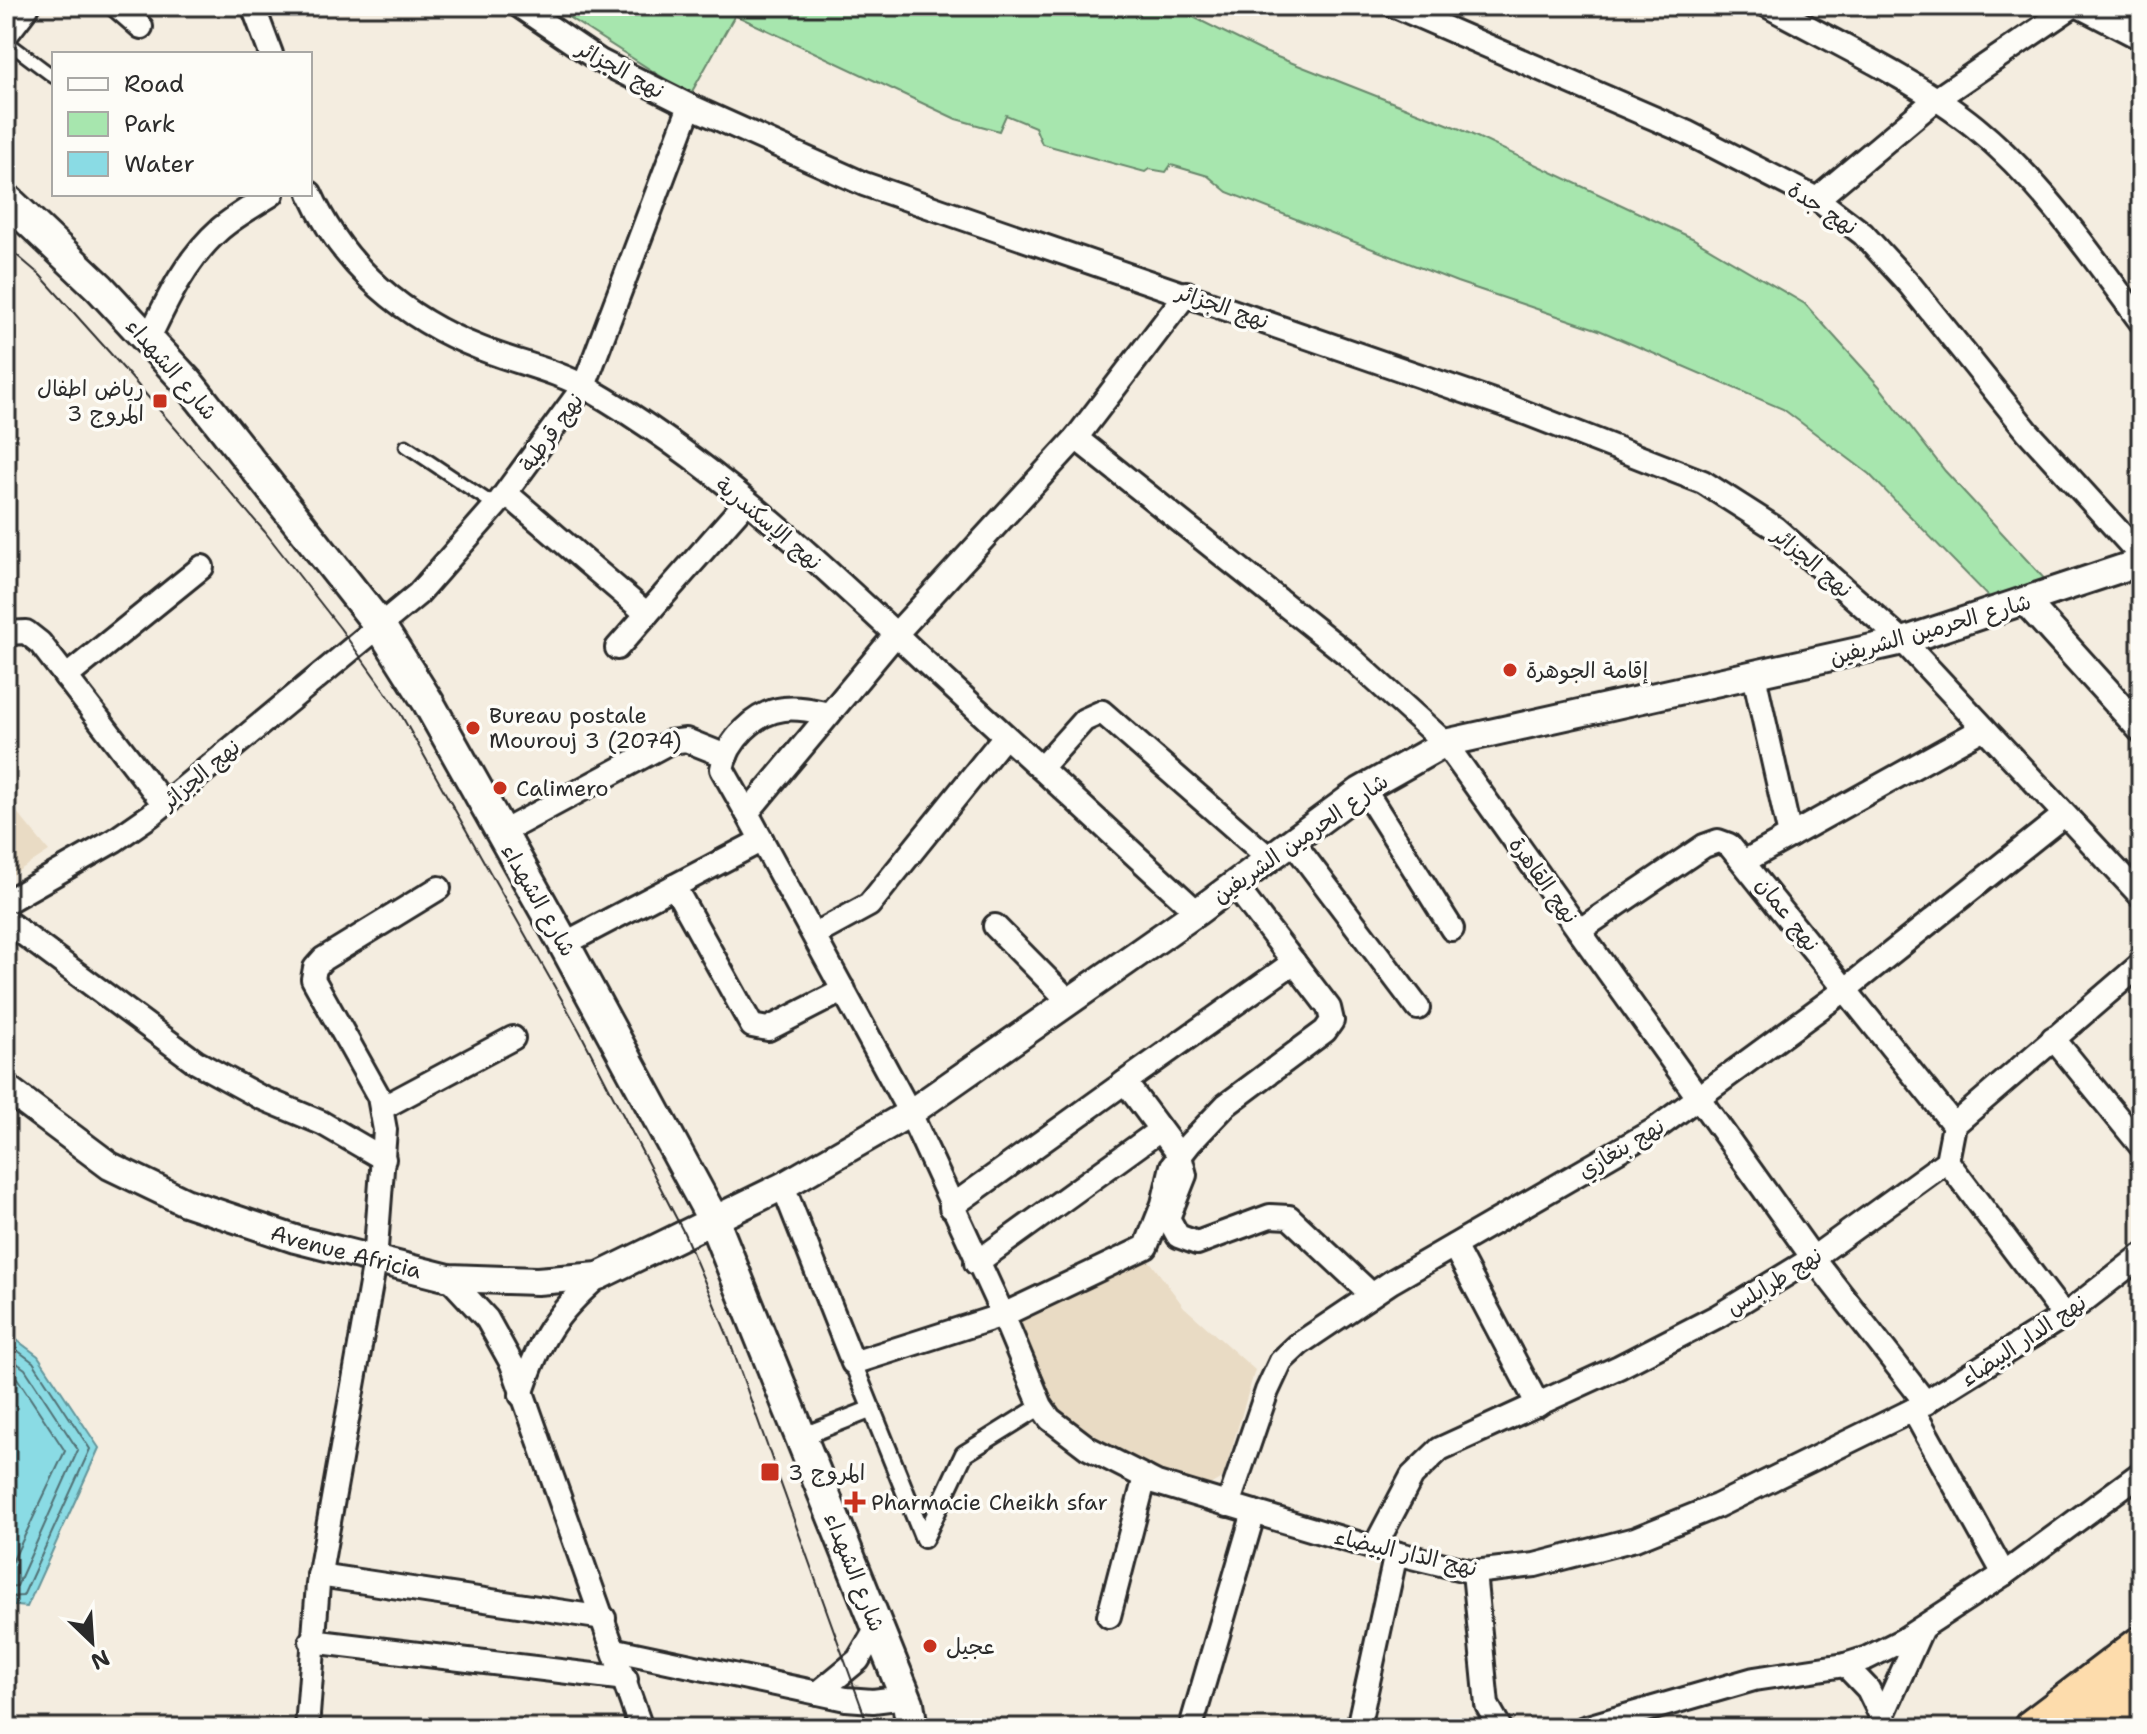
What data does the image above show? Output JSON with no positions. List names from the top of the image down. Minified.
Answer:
{"streets":{"main road":["شارع الشهداء"],"street":["نهج الجزائر","نهج جدة","نهج قرطبة","نهج الإسكندرية","شارع الحرمين الشريفين","نهج القاهرة","نهج عمان","نهج بنغازي","Avenue Africia","نهج طرابلس","نهج الدار البيضاء"]},"crossings":[["نهج الجزائر","شارع الشهداء"],["نهج الجزائر","نهج قرطبة"],["نهج الجزائر","شارع الحرمين الشريفين"],["نهج الجزائر","نهج بنغازي"],["نهج جدة","شارع الحرمين الشريفين"],["شارع الشهداء","نهج قرطبة"],["شارع الشهداء","شارع الحرمين الشريفين"],["شارع الشهداء","Avenue Africia"],["نهج قرطبة","نهج الإسكندرية"],["نهج الإسكندرية","شارع الحرمين الشريفين"],["شارع الحرمين الشريفين","نهج القاهرة"],["شارع الحرمين الشريفين","Avenue Africia"],["شارع الحرمين الشريفين","نهج الدار البيضاء"],["نهج القاهرة","نهج عمان"],["نهج القاهرة","نهج بنغازي"],["نهج القاهرة","نهج طرابلس"],["نهج القاهرة","نهج الدار البيضاء"],["نهج عمان","نهج بنغازي"],["نهج بنغازي","نهج الدار البيضاء"],["نهج طرابلس","نهج الدار البيضاء"]],"places":{"transit":["رياض اطفال المروج 3","المروج 3"],"other":["إقامة الجوهرة","Bureau postale Mourouj 3 (2074)","Calimero","عجيل"],"health":["Pharmacie Cheikh sfar"]},"legend":["Road","Park","Water"],"north":"bottom right"}
